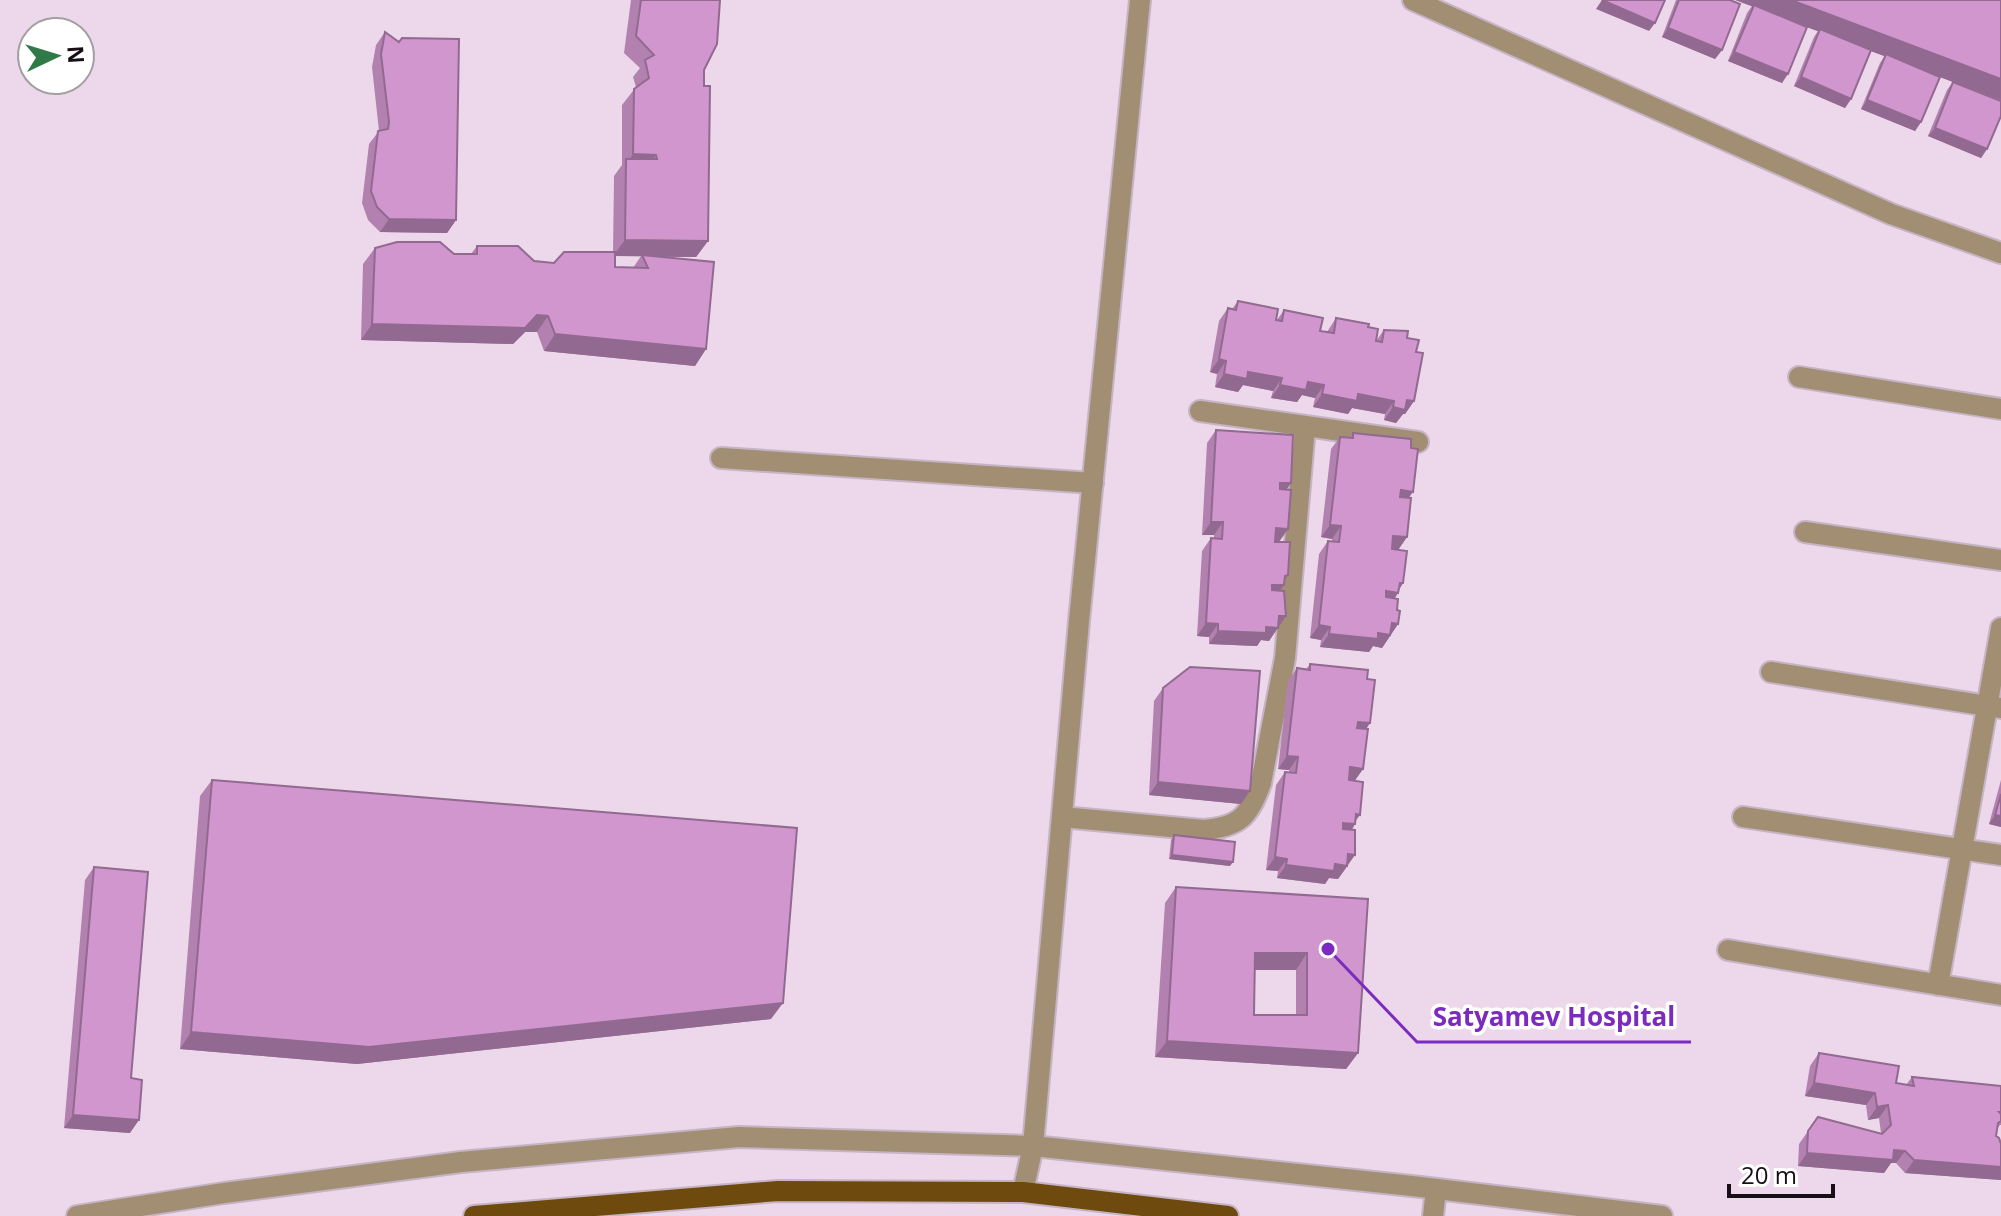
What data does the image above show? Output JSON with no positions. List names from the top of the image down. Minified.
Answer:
{"places":["Satyamev Hospital"],"scale_bar":"20 m","north":"right"}
